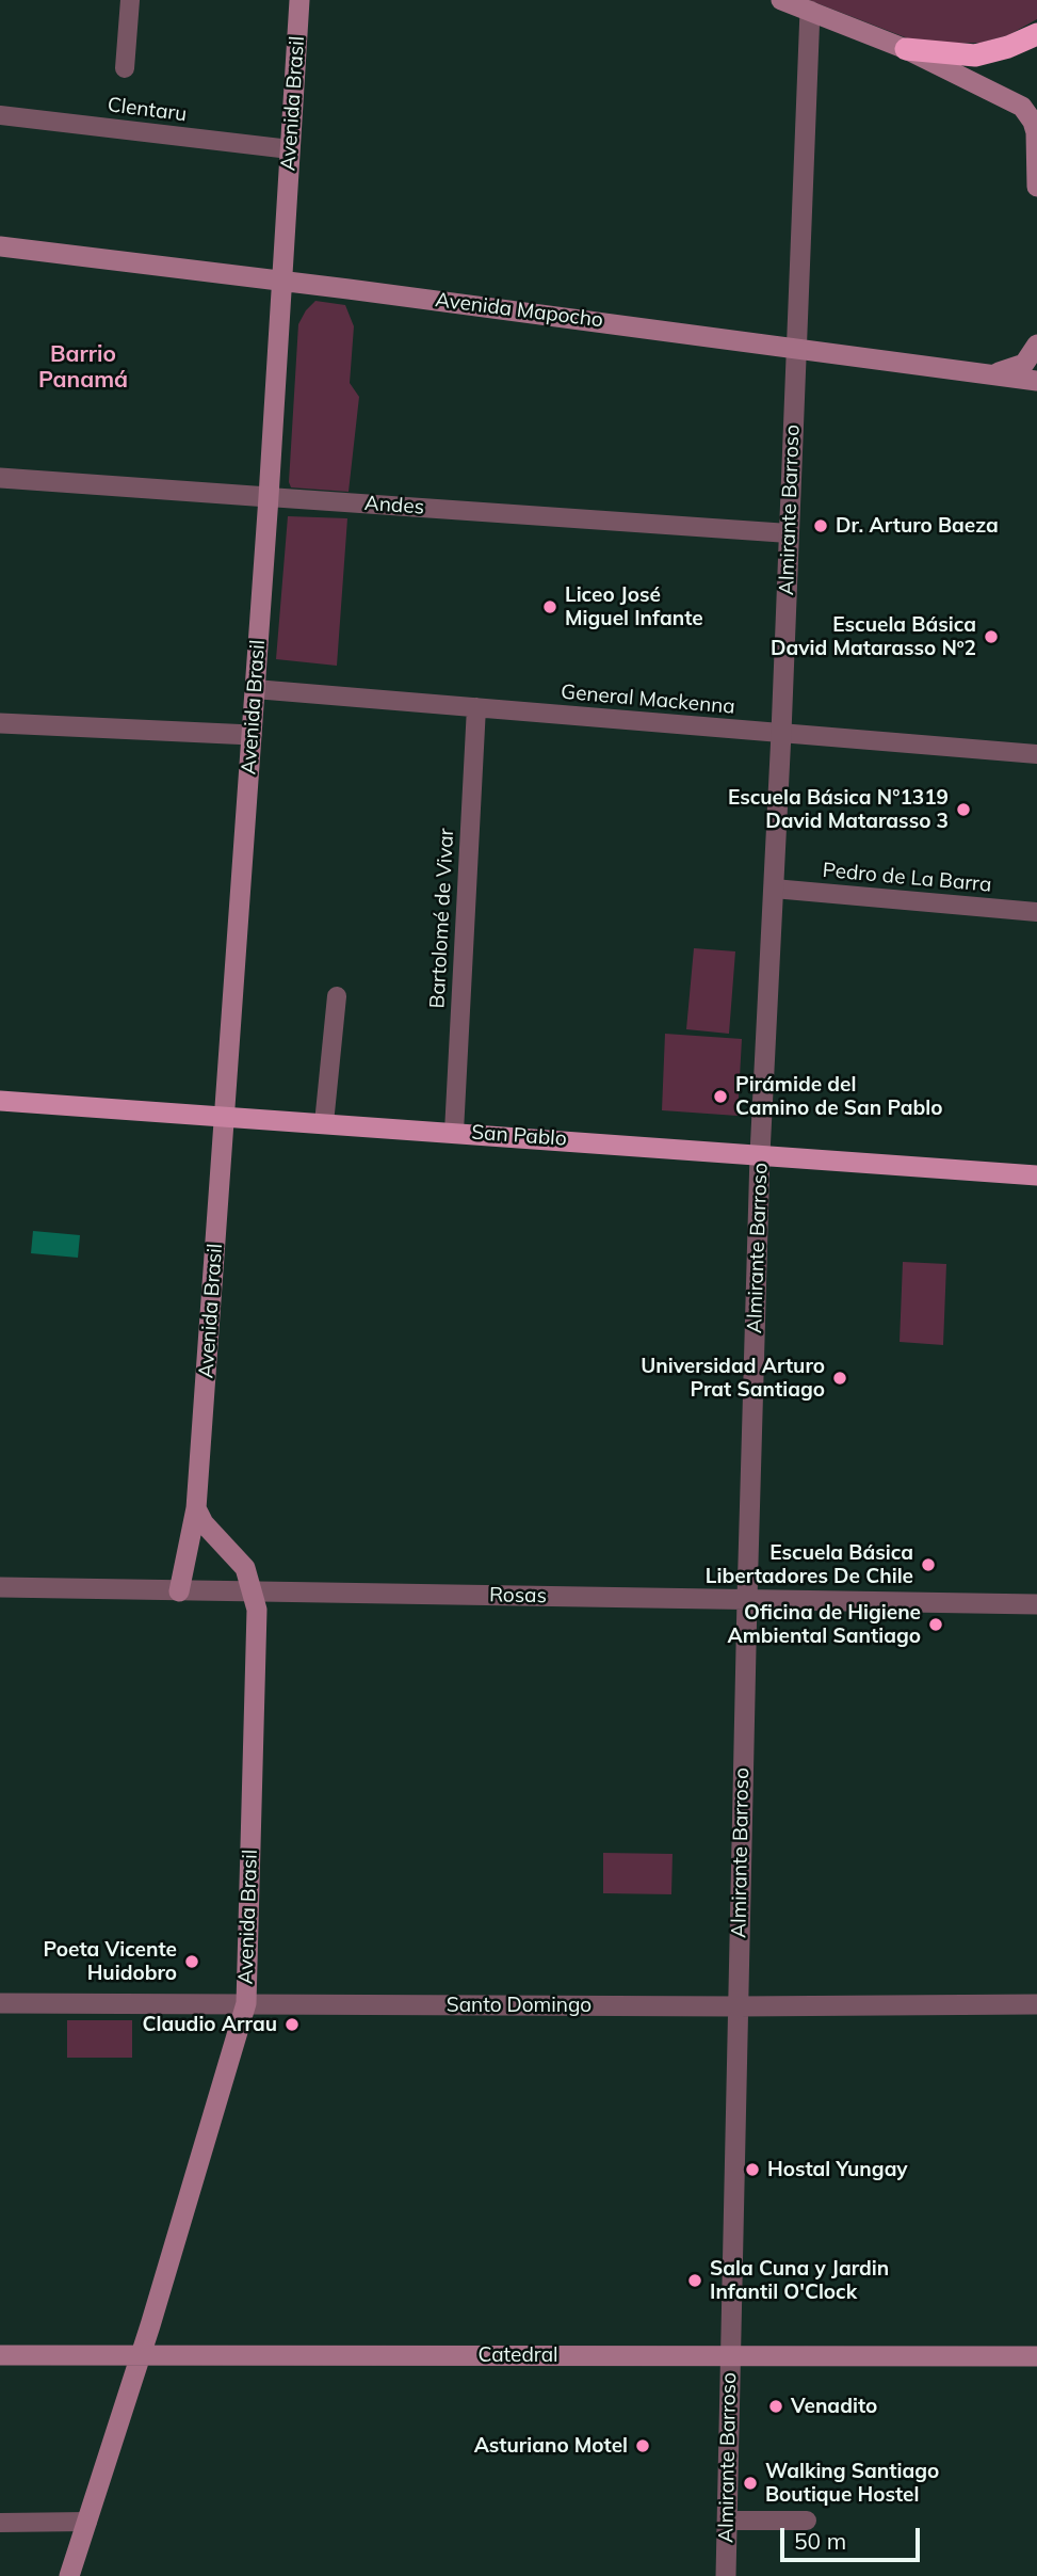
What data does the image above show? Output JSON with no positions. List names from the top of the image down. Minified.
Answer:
{"streets":{"main road":["Avenida Brasil","Avenida Mapocho","San Pablo","Catedral"],"street":["Clentaru","Andes","Almirante Barroso","General Mackenna","Pedro de La Barra","Bartolomé de Vivar","Rosas","Santo Domingo"]},"crossings":[["Avenida Brasil","Clentaru"],["Avenida Brasil","Avenida Mapocho"],["Avenida Brasil","Andes"],["Avenida Brasil","General Mackenna"],["Avenida Brasil","San Pablo"],["Avenida Brasil","Rosas"],["Avenida Brasil","Santo Domingo"],["Avenida Brasil","Catedral"],["Avenida Mapocho","Almirante Barroso"],["Andes","Almirante Barroso"],["Almirante Barroso","General Mackenna"],["Almirante Barroso","Pedro de La Barra"],["Almirante Barroso","San Pablo"],["Almirante Barroso","Rosas"],["Almirante Barroso","Santo Domingo"],["Almirante Barroso","Catedral"],["General Mackenna","Bartolomé de Vivar"],["Bartolomé de Vivar","San Pablo"]],"districts":["Barrio Panamá"],"places":["Dr. Arturo Baeza","Liceo José Miguel Infante","Escuela Básica David Matarasso Nº2","Escuela Básica N°1319 David Matarasso 3","Pirámide del Camino de San Pablo","Universidad Arturo Prat Santiago","Escuela Básica Libertadores De Chile","Oficina de Higiene Ambiental Santiago","Poeta Vicente Huidobro","Claudio Arrau","Hostal Yungay","Sala Cuna y Jardin Infantil O'Clock","Venadito","Asturiano Motel","Walking Santiago Boutique Hostel"],"scale_bar":"50 m"}
